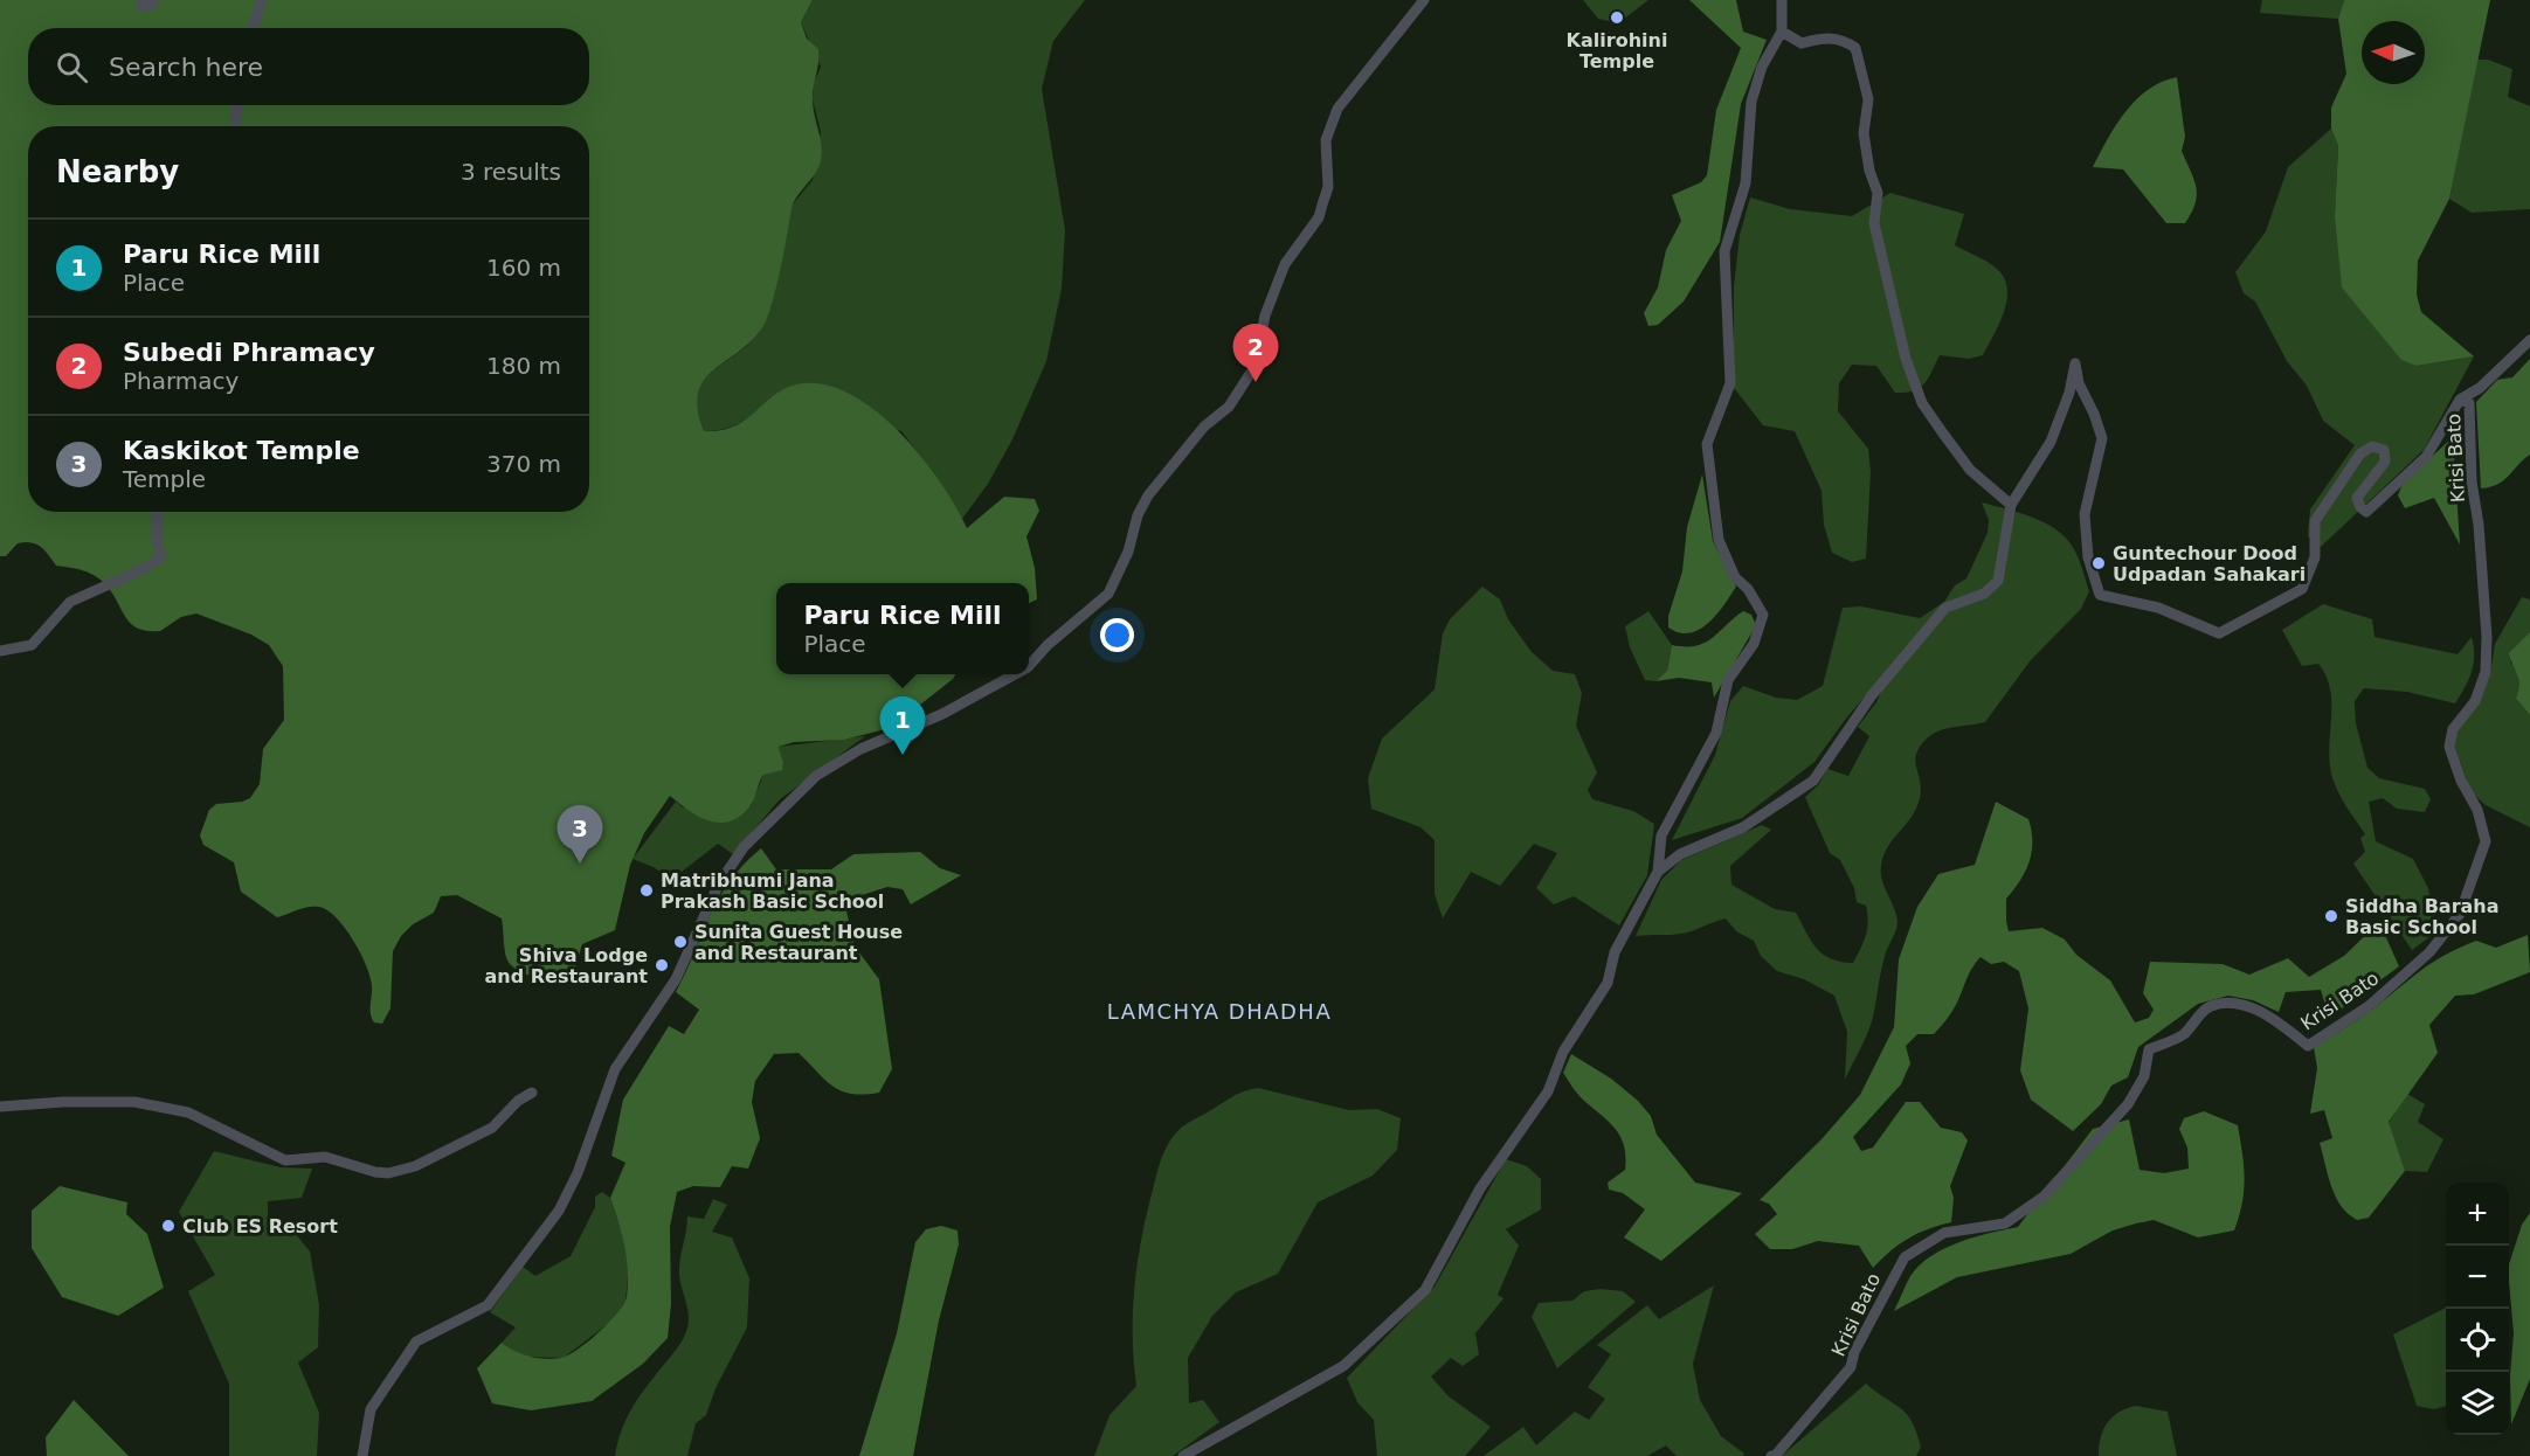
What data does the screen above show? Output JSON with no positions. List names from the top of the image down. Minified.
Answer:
{"streets":{"street":["Krisi Bato"]},"districts":["LAMCHYA DHADHA"],"places":["Kalirohini Temple","Guntechour Dood Udpadan Sahakari","Matribhumi Jana Prakash Basic School","Siddha Baraha Basic School","Sunita Guest House and Restaurant","Shiva Lodge and Restaurant","Club ES Resort"],"north":"left","page":{"search":"Search here","heading":["Nearby","3 results"],"list":[{"mark":"1","name":"Paru Rice Mill","note":"Place","value":"160 m"},{"mark":"2","name":"Subedi Phramacy","note":"Pharmacy","value":"180 m"},{"mark":"3","name":"Kaskikot Temple","note":"Temple","value":"370 m"}],"pins":["2","1","3"],"popup":["Paru Rice Mill","Place"],"map_buttons":["+","−"]}}
